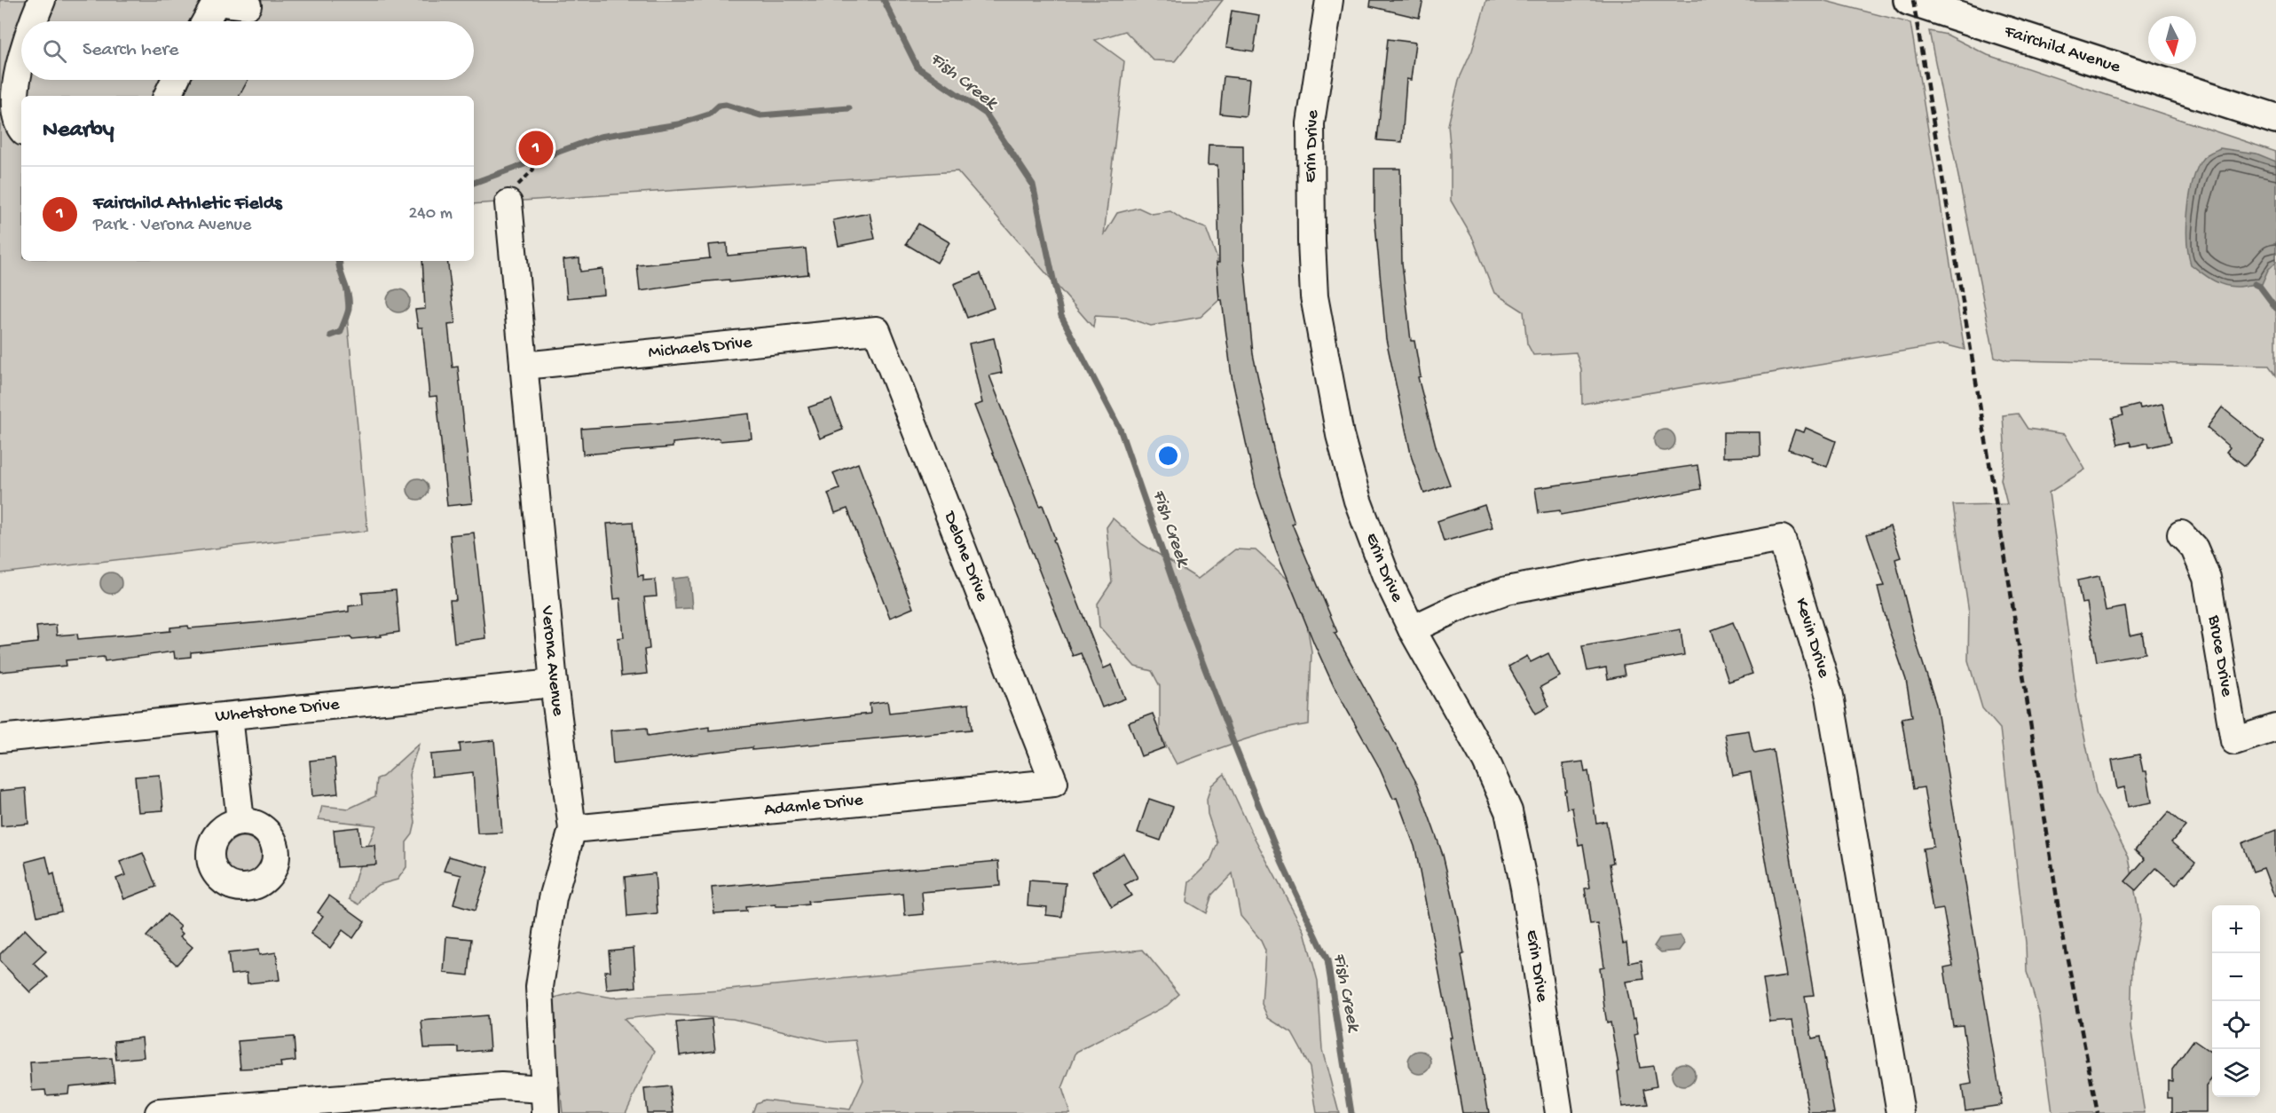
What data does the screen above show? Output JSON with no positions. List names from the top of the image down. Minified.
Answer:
{"streets":{"main road":["Fairchild Avenue"],"street":["Erin Drive","Michaels Drive","Delone Drive","Kevin Drive","Bruce Drive","Verona Avenue","Whetstone Drive","Adamle Drive"]},"crossings":[["Erin Drive","Kevin Drive"],["Michaels Drive","Delone Drive"],["Michaels Drive","Verona Avenue"],["Delone Drive","Adamle Drive"],["Verona Avenue","Whetstone Drive"],["Verona Avenue","Adamle Drive"]],"water":["Fish Creek"],"north":"bottom","page":{"search":"Search here","heading":"Nearby","pins":"1","list":[{"mark":"1","name":"Fairchild Athletic Fields","note":"Park · Verona Avenue","value":"240 m"}],"map_buttons":["+","−"]}}
